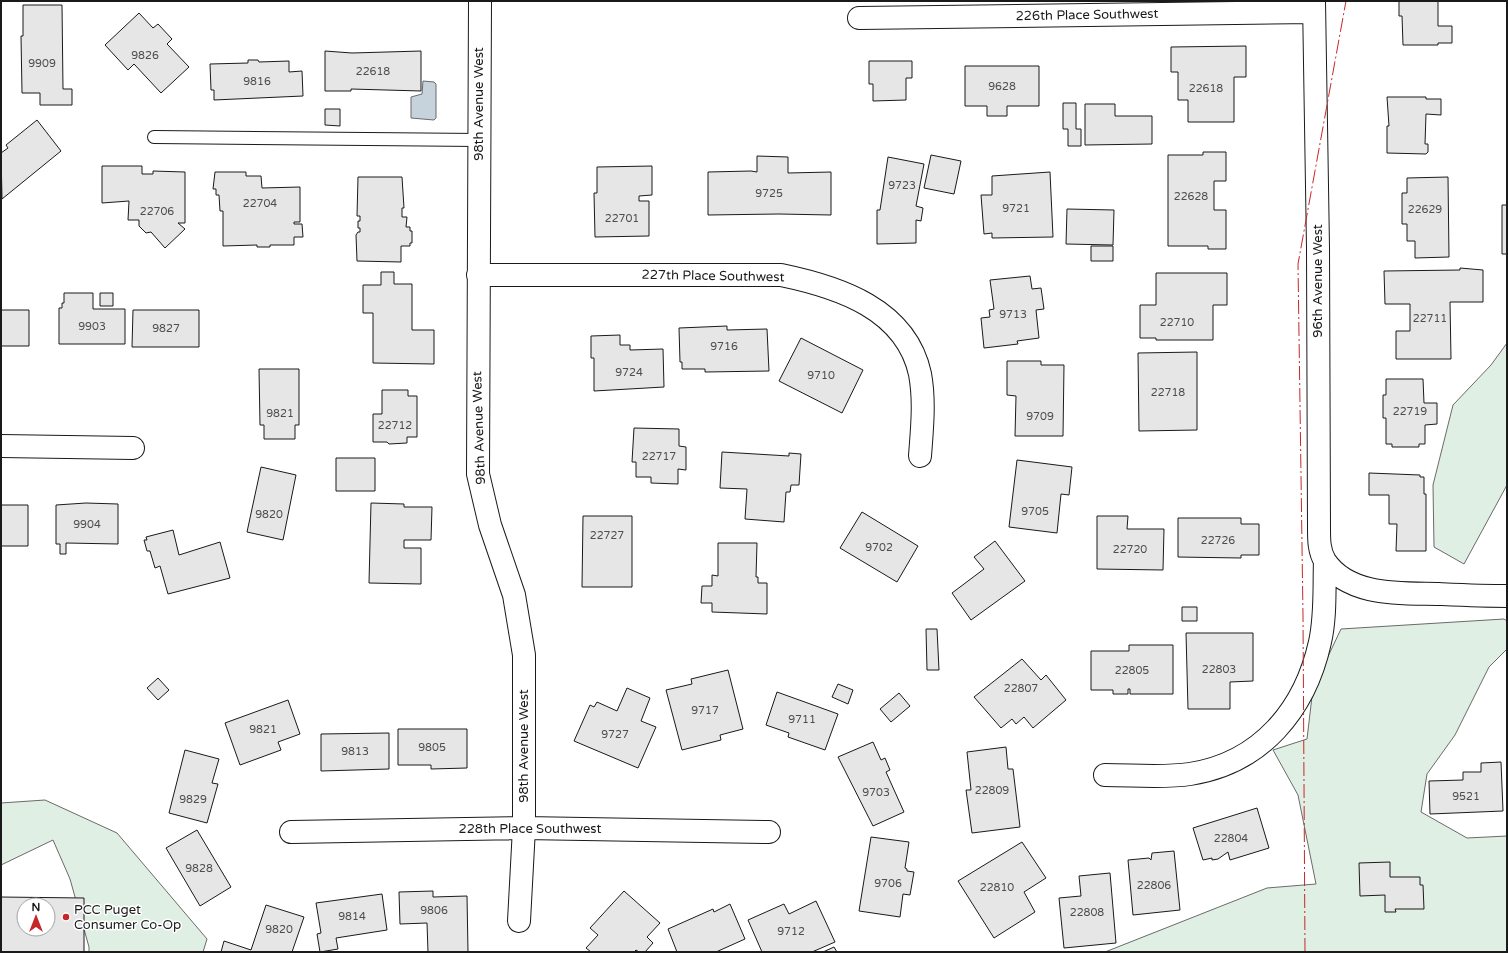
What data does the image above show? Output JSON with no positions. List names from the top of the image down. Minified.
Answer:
{"streets":{"street":["226th Place Southwest","98th Avenue West","227th Place Southwest","96th Avenue West","228th Place Southwest"]},"crossings":[["226th Place Southwest","96th Avenue West"],["98th Avenue West","227th Place Southwest"],["98th Avenue West","228th Place Southwest"]],"places":["PCC Puget Consumer Co-Op"],"house_numbers":["9826","9909","22618","9816","9628","22618","9723","9725","22628","22704","9721","22629","22706","22701","9713","22711","22710","9903","9827","9716","9724","9710","22718","22719","9821","9709","22712","22717","9705","9820","9904","22727","22726","9702","22720","22803","22805","22807","9717","9711","9821","9727","9805","9813","22809","9703","9521","9829","22804","9828","9706","22806","22810","9806","22808","9814","9820","9712"],"north":"top"}
